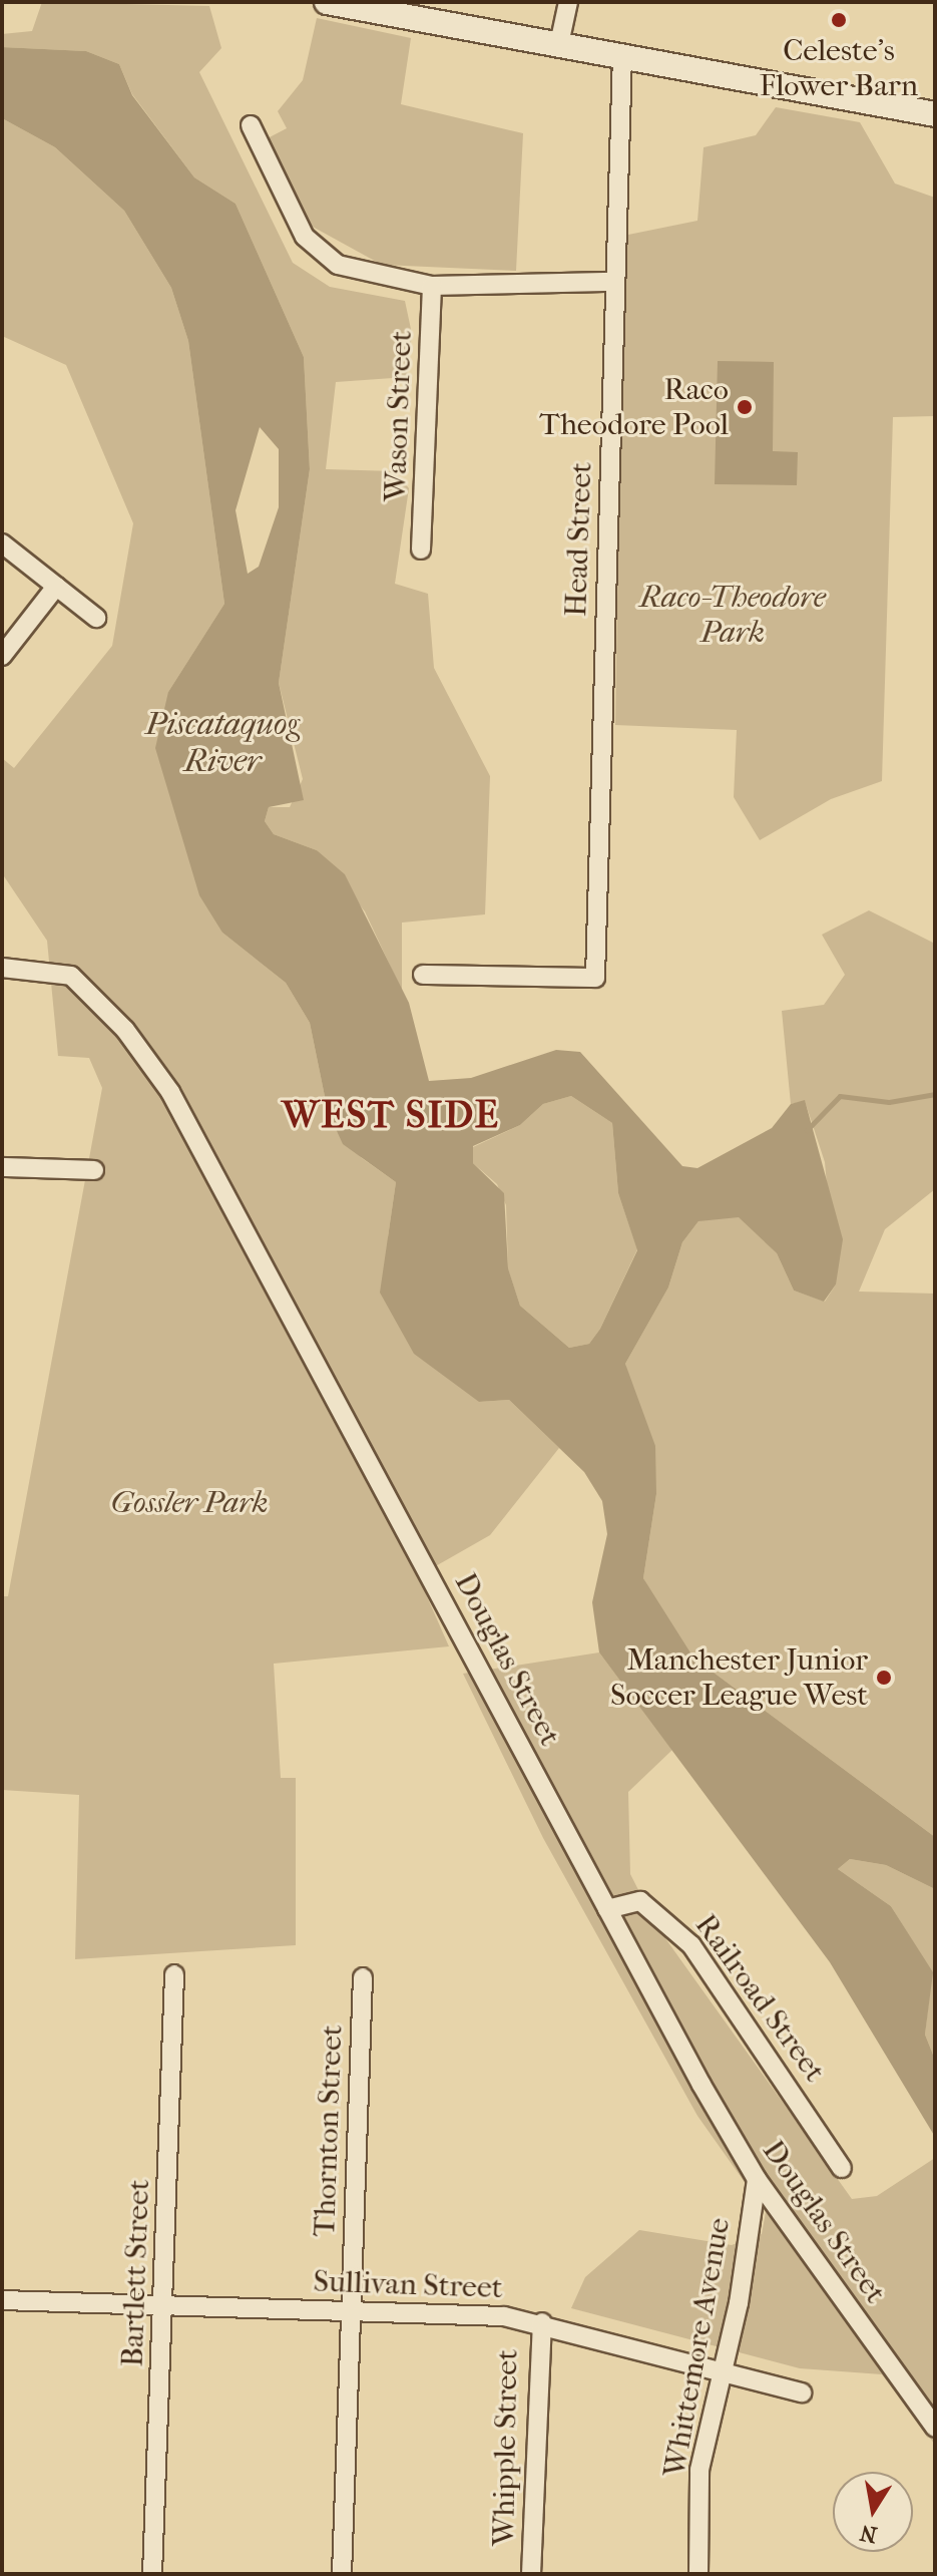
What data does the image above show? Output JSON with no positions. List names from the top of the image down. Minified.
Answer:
{"streets":{"street":["Wason Street","Head Street","Douglas Street","Railroad Street","Thornton Street","Bartlett Street","Sullivan Street","Whittemore Avenue","Whipple Street"]},"crossings":[["Douglas Street","Railroad Street"],["Douglas Street","Whittemore Avenue"],["Thornton Street","Sullivan Street"],["Bartlett Street","Sullivan Street"],["Sullivan Street","Whittemore Avenue"],["Sullivan Street","Whipple Street"]],"districts":["WEST SIDE"],"water":["Piscataquog River"],"parks":["Raco-Theodore Park","Gossler Park"],"places":["Celeste's Flower Barn","Raco Theodore Pool","Manchester Junior Soccer League West"],"north":"bottom"}
